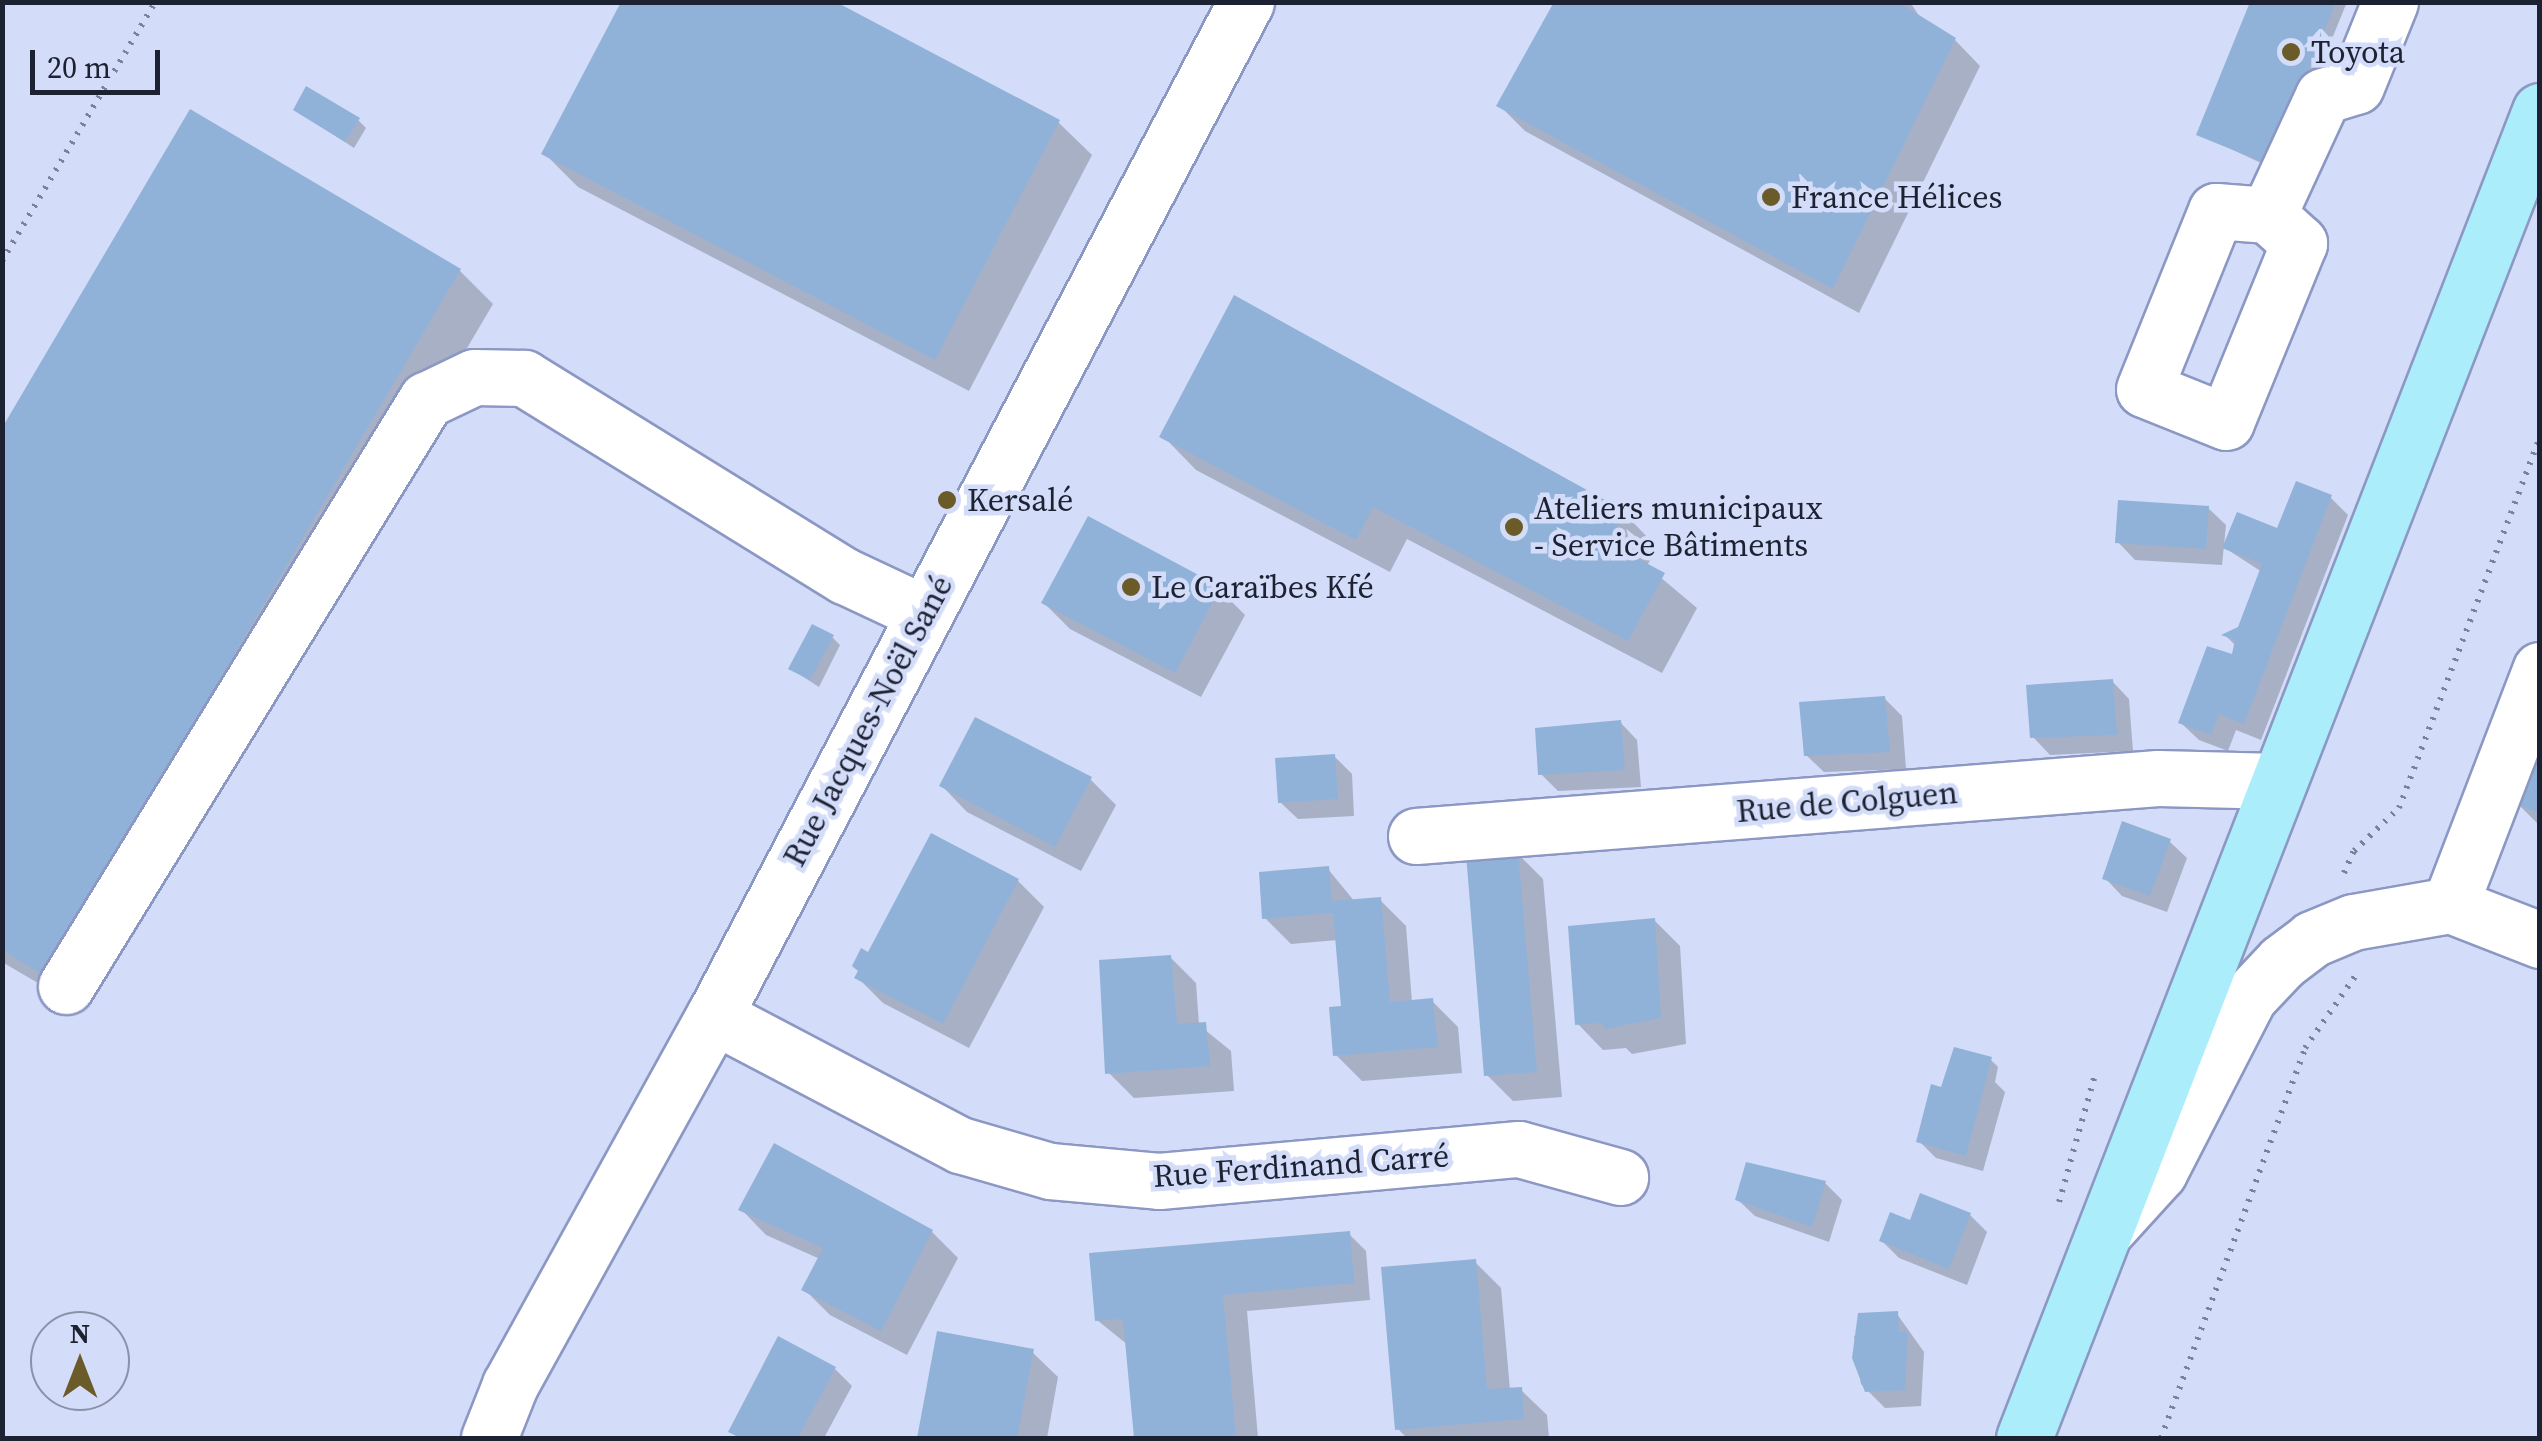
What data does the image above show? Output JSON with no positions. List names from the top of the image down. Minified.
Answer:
{"streets":{"street":["Rue Jacques-Noël Sané","Rue de Colguen","Rue Ferdinand Carré"]},"crossings":[["Rue Jacques-Noël Sané","Rue Ferdinand Carré"]],"places":["Toyota","France Hélices","Kersalé","Ateliers municipaux - Service Bâtiments","Le Caraïbes Kfé"],"scale_bar":"20 m","north":"top"}
